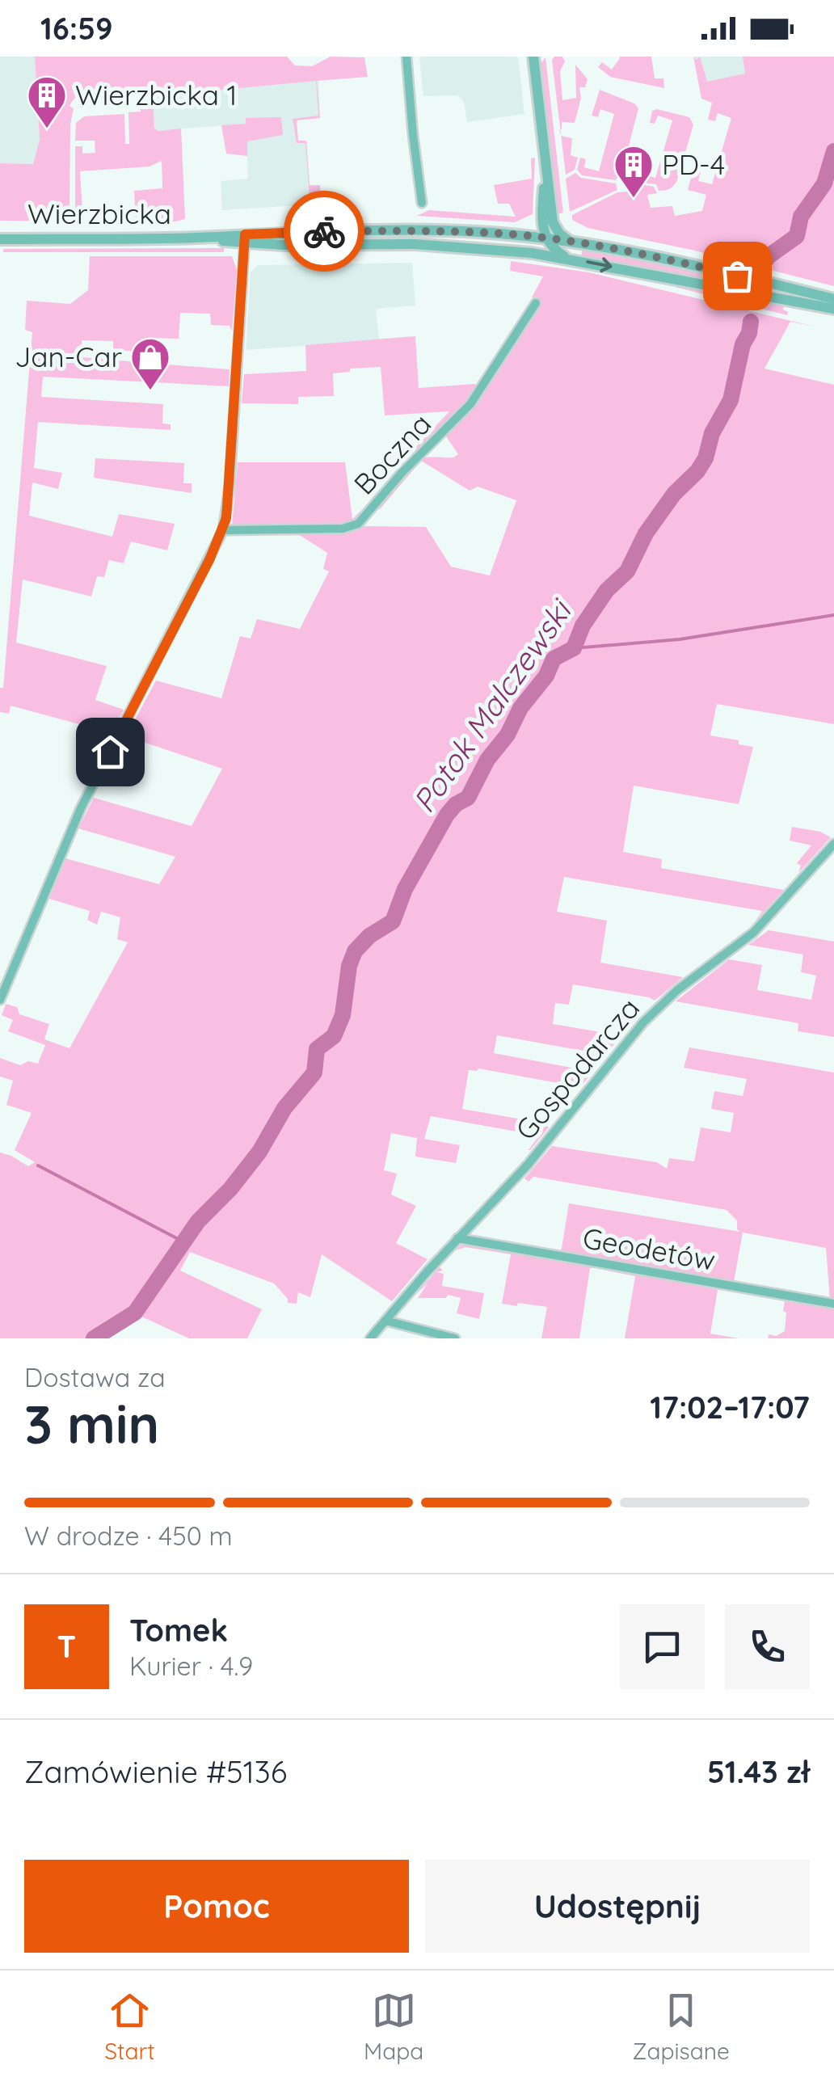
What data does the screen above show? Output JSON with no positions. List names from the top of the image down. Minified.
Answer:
{"streets":{"street":["Wierzbicka","Boczna","Gospodarcza","Geodetów"]},"crossings":[["Gospodarcza","Geodetów"]],"water":["Potok Malczewski"],"places":{"building":["Wierzbicka 1","PD-4"],"shop":["Jan-Car"]},"page":{"status":"16:59","heading":["3 min","Dostawa za","17:02–17:07"],"panel":["Tomek","Kurier · 4.9","Zamówienie #5136","51.43 zł"],"bar":"W drodze · 450 m","round":"T","buttons":["Pomoc","Udostępnij"],"tabs":["Start","Mapa","Zapisane"]}}
